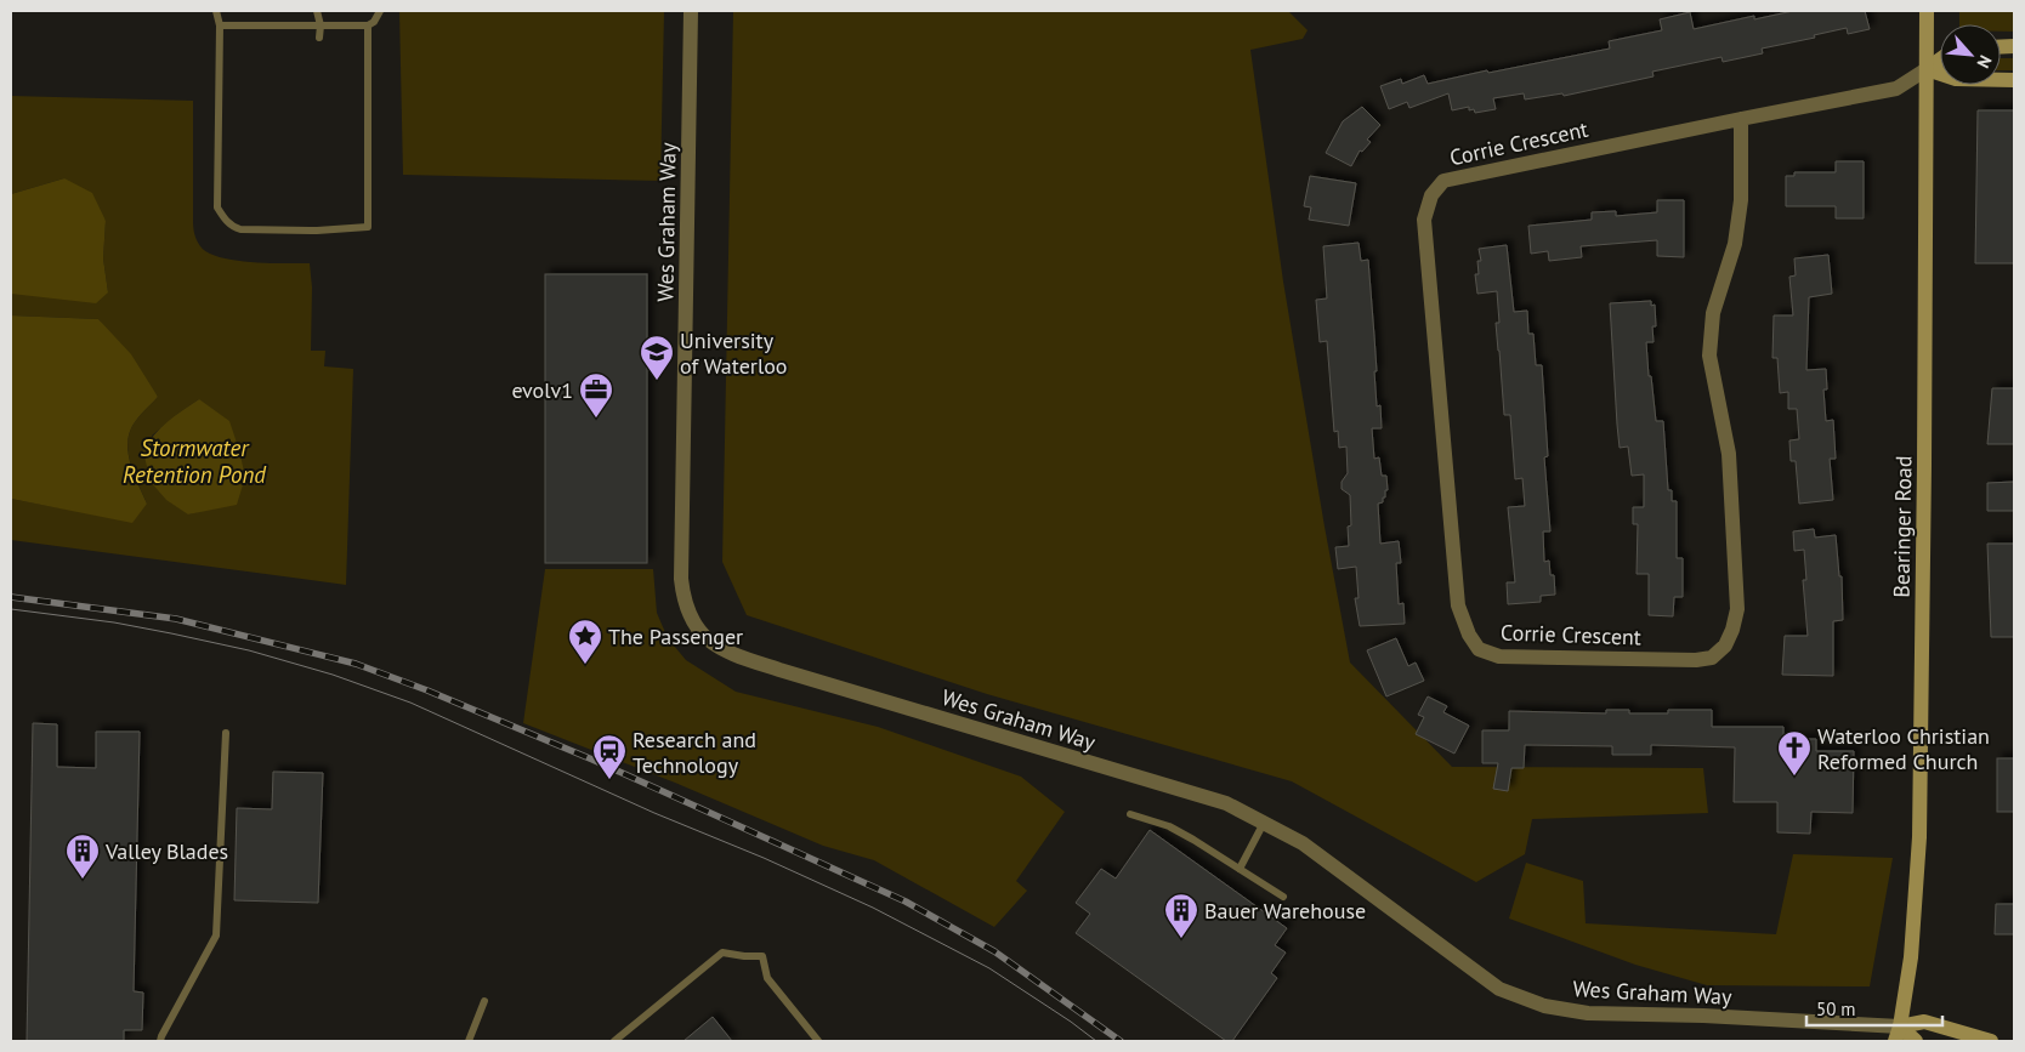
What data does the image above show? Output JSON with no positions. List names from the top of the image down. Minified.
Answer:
{"streets":{"street":["Corrie Crescent","Wes Graham Way","Bearinger Road"]},"crossings":[["Corrie Crescent","Bearinger Road"],["Wes Graham Way","Bearinger Road"]],"water":["Stormwater Retention Pond"],"places":{"school or university":["University of Waterloo"],"office":["evolv1"],"place":["The Passenger"],"church":["Waterloo Christian Reformed Church"],"station":["Research and Technology"],"building":["Valley Blades","Bauer Warehouse"]},"scale_bar":"50 m","north":"bottom right"}
